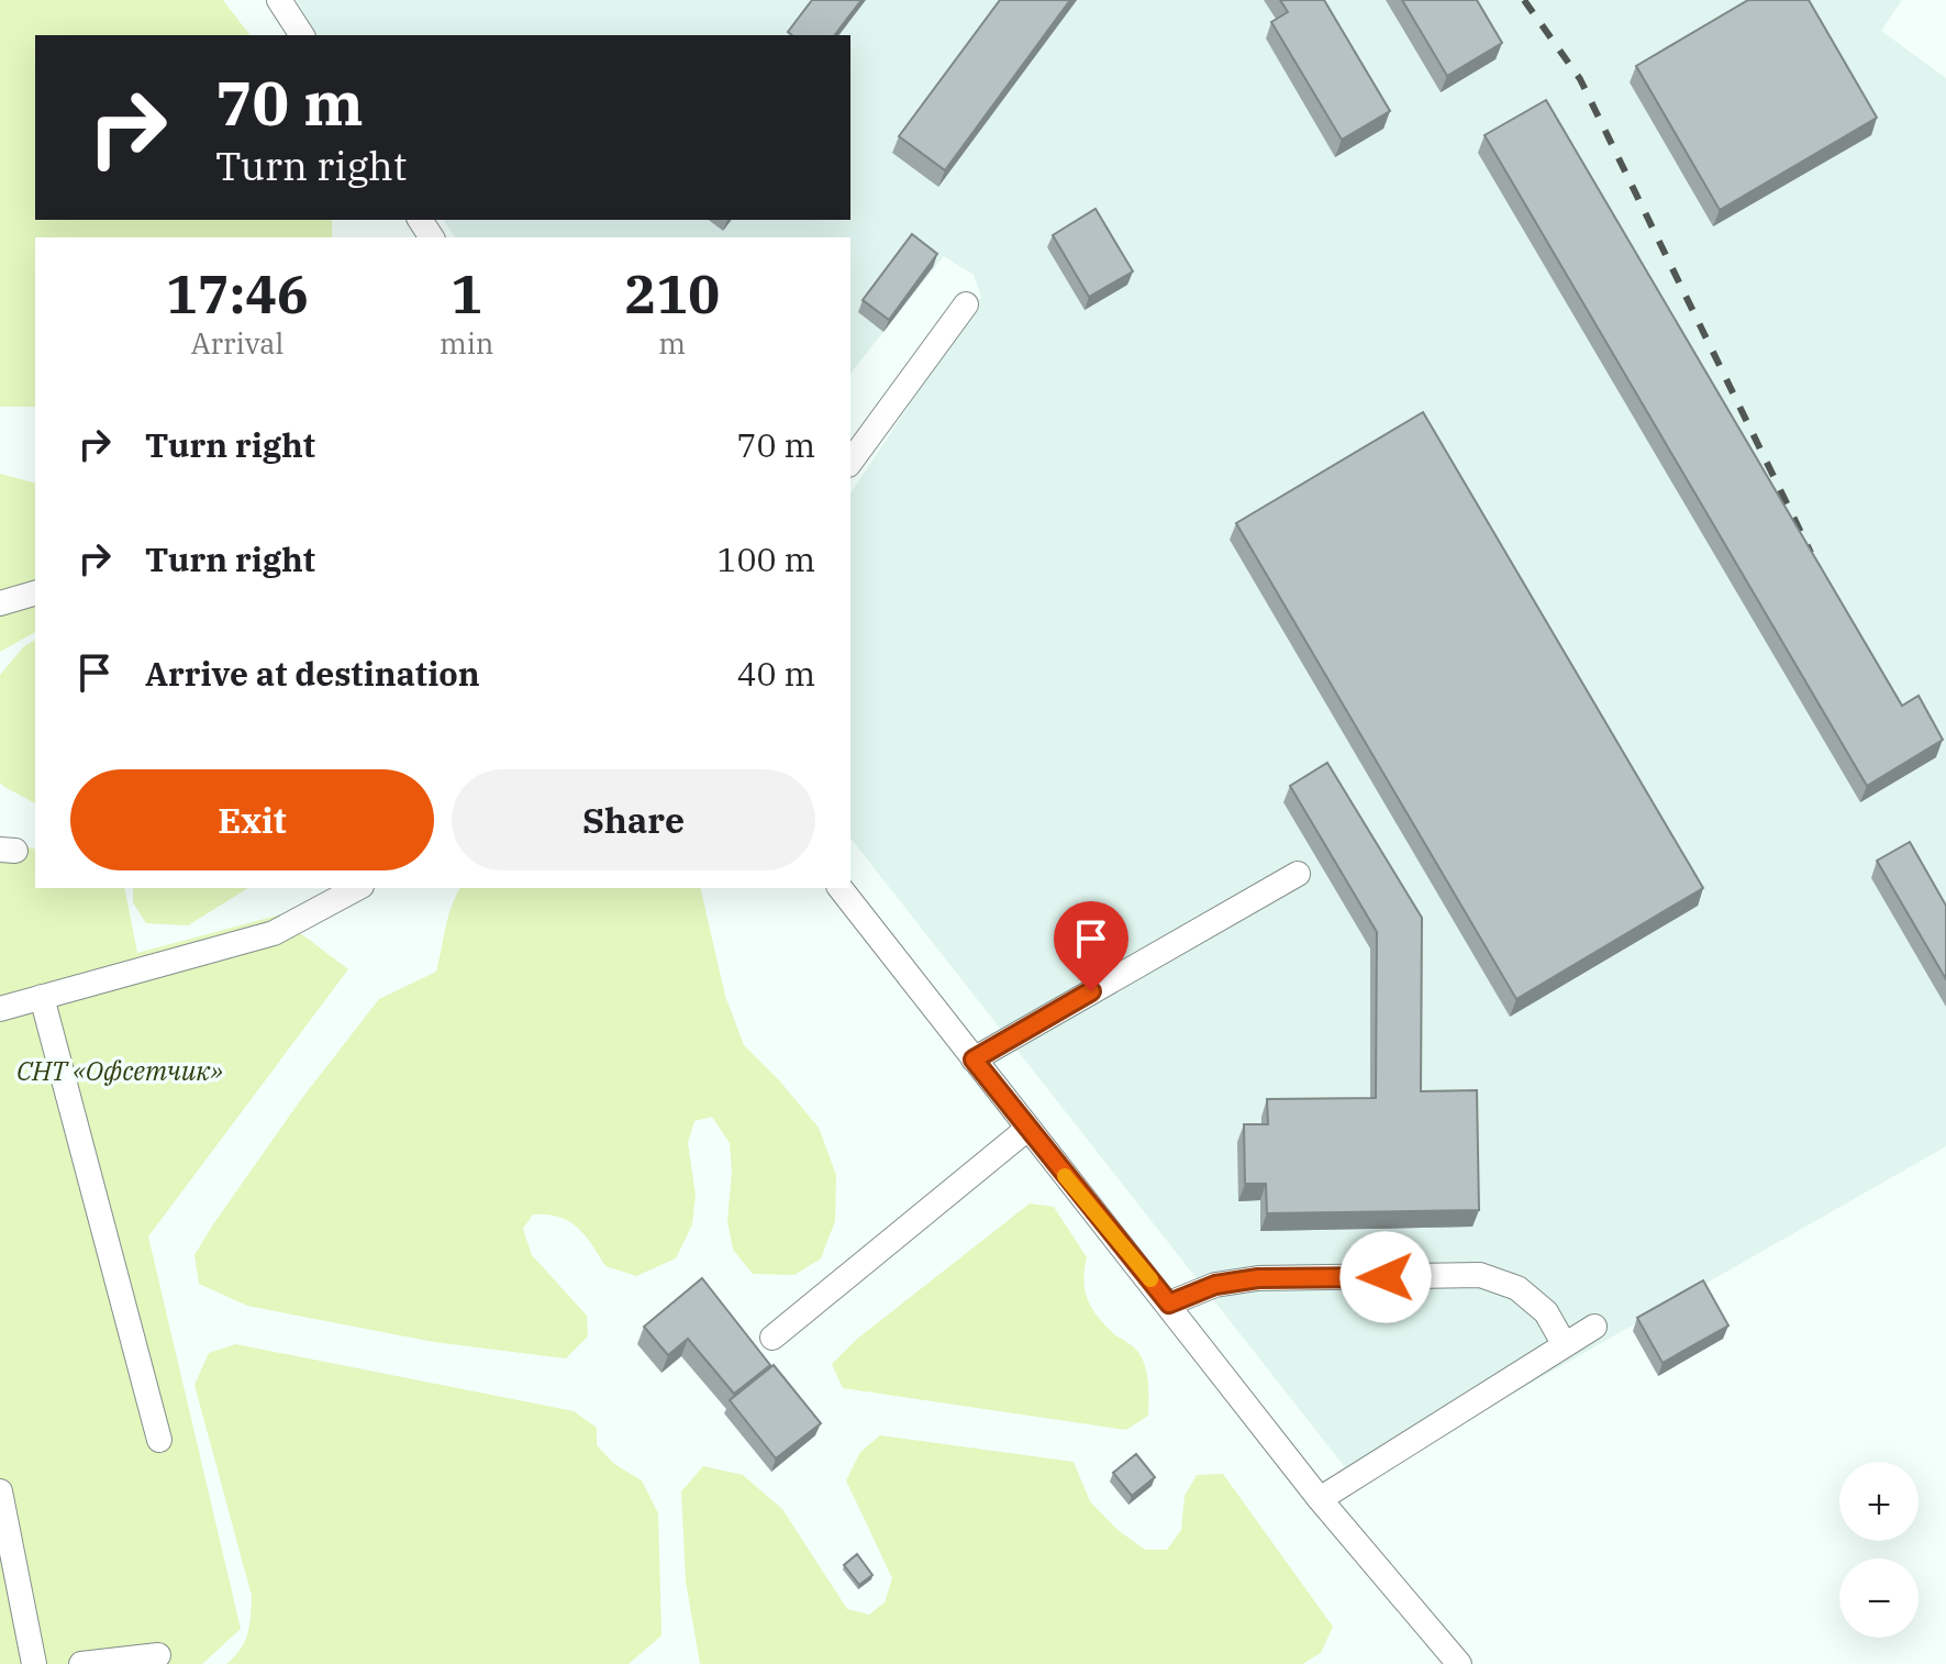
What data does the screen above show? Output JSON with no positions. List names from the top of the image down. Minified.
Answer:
{"parks":["СНТ «Офсетчик»"],"page":{"turn":["70 m","Turn right"],"eta":["17:46","Arrival","1","min","210","m"],"list":[{"name":"Turn right","value":"70 m"},{"name":"Turn right","value":"100 m"},{"name":"Arrive at destination","value":"40 m"}],"buttons":["Exit","Share"],"map_buttons":["+","−"]}}
